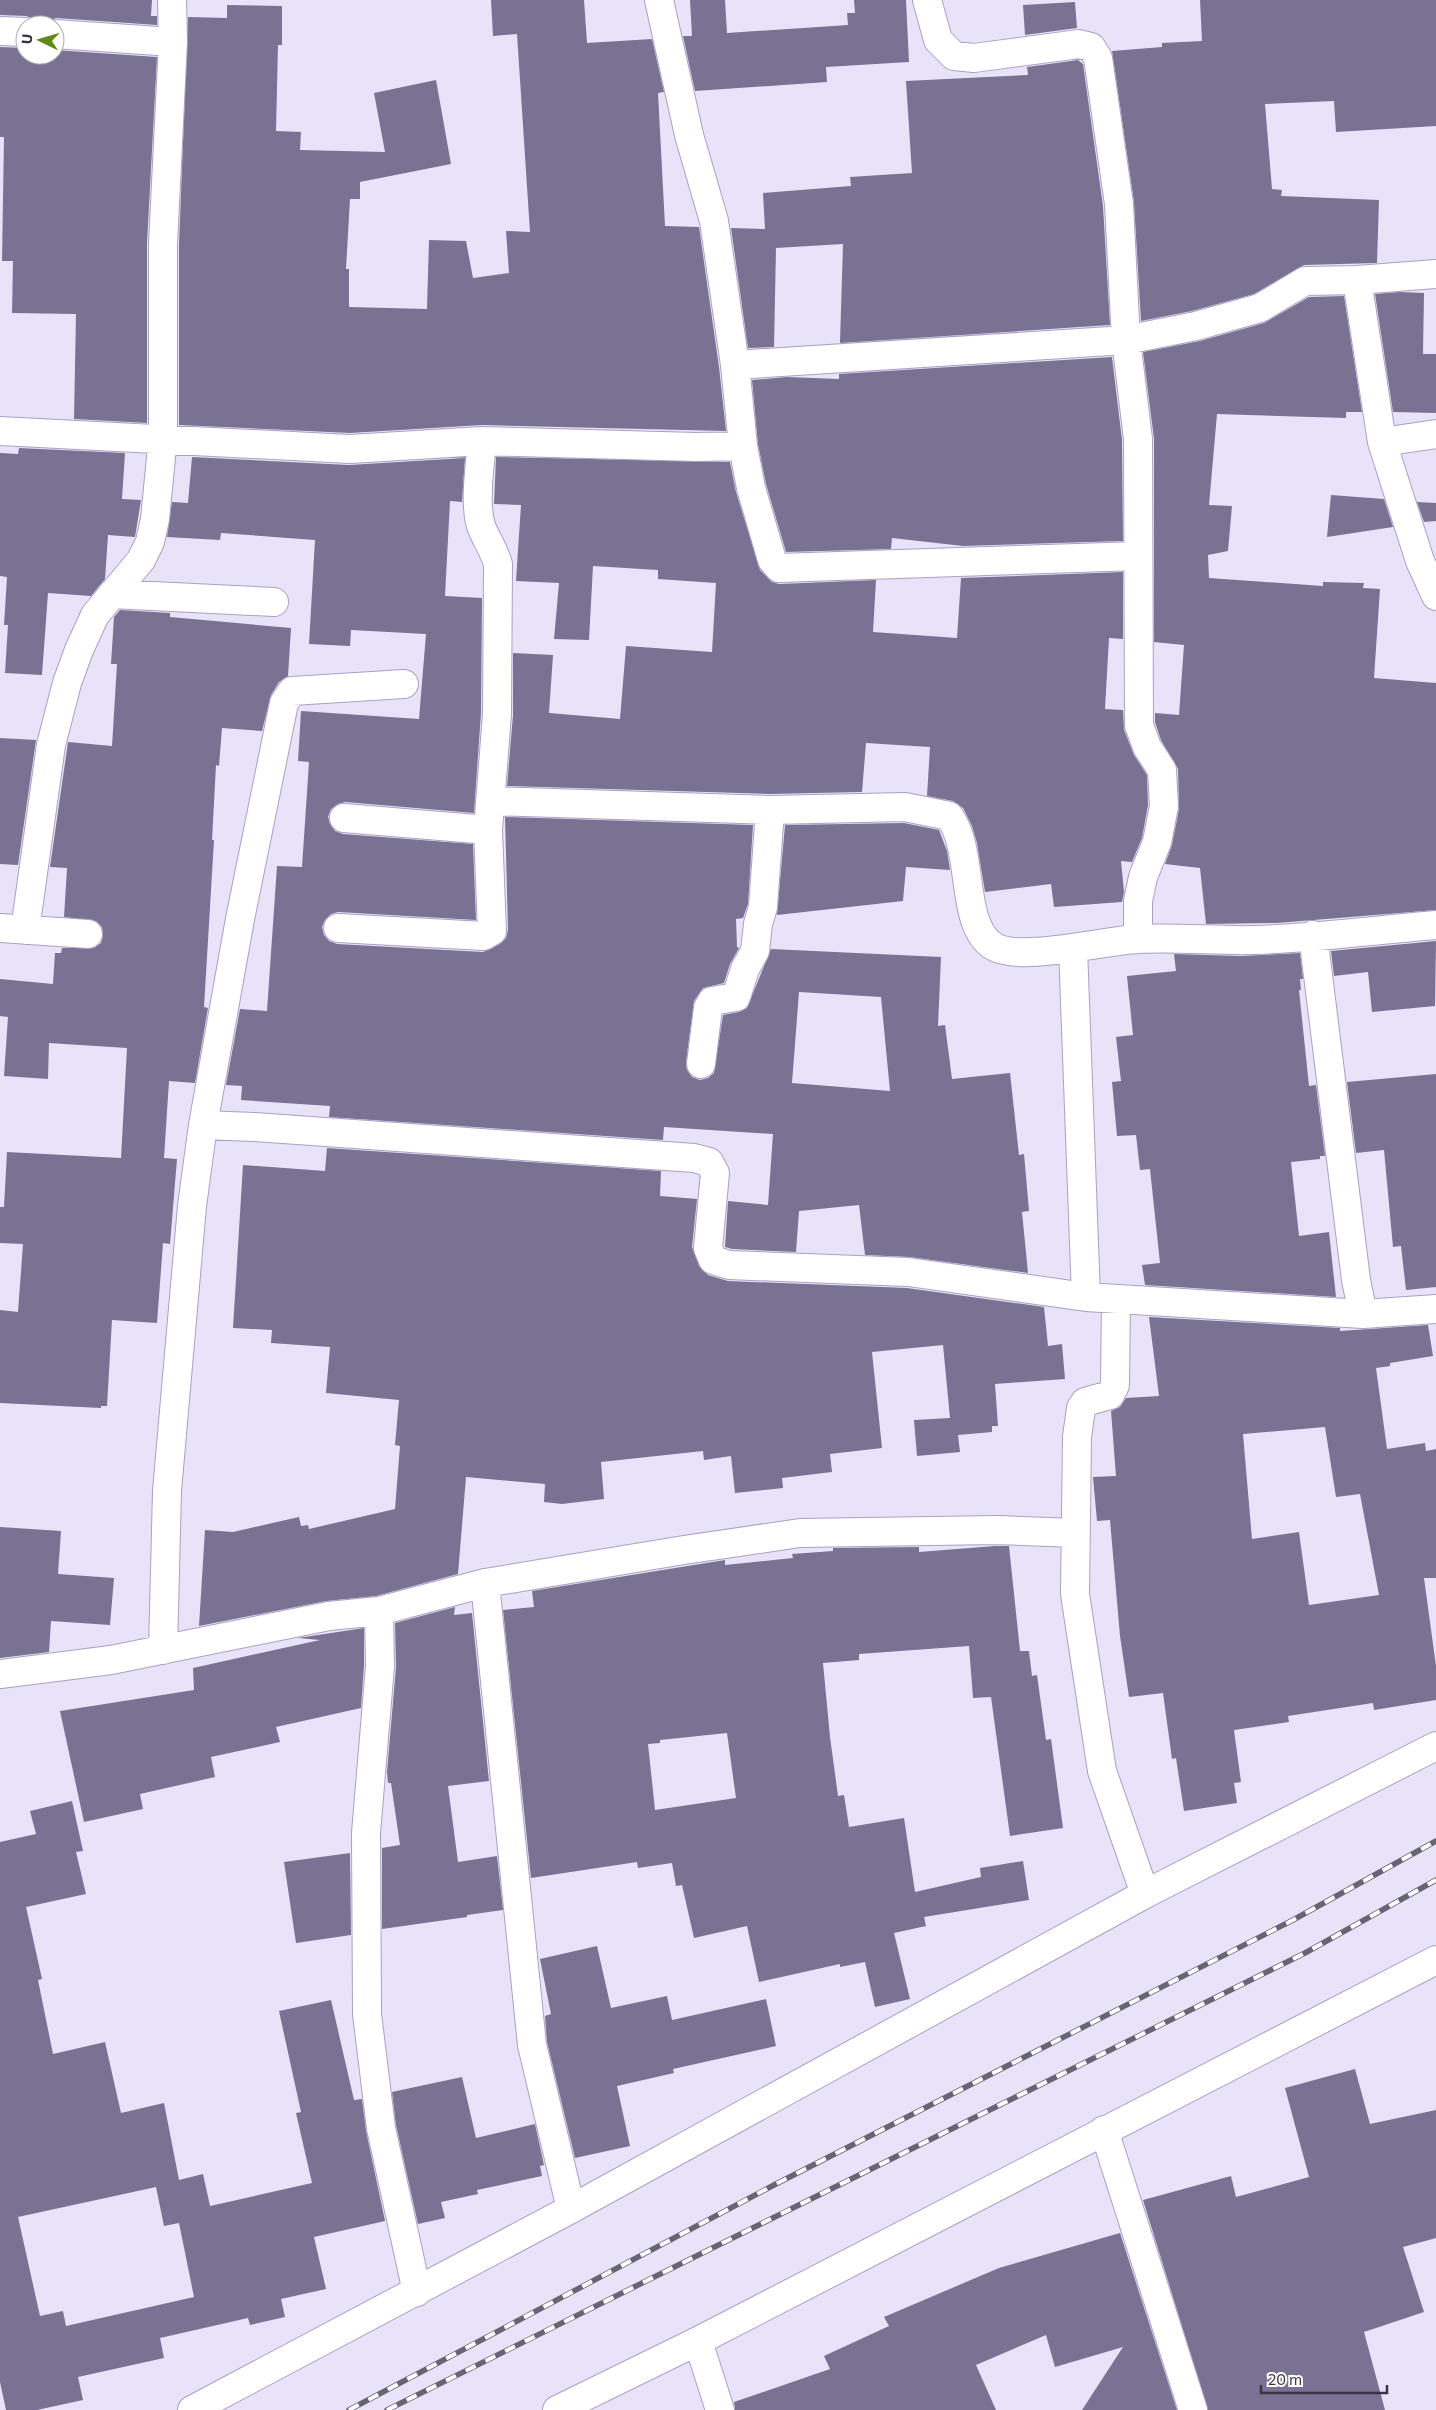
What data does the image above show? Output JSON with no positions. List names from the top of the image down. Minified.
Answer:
{"scale_bar":"20 m","north":"left"}
